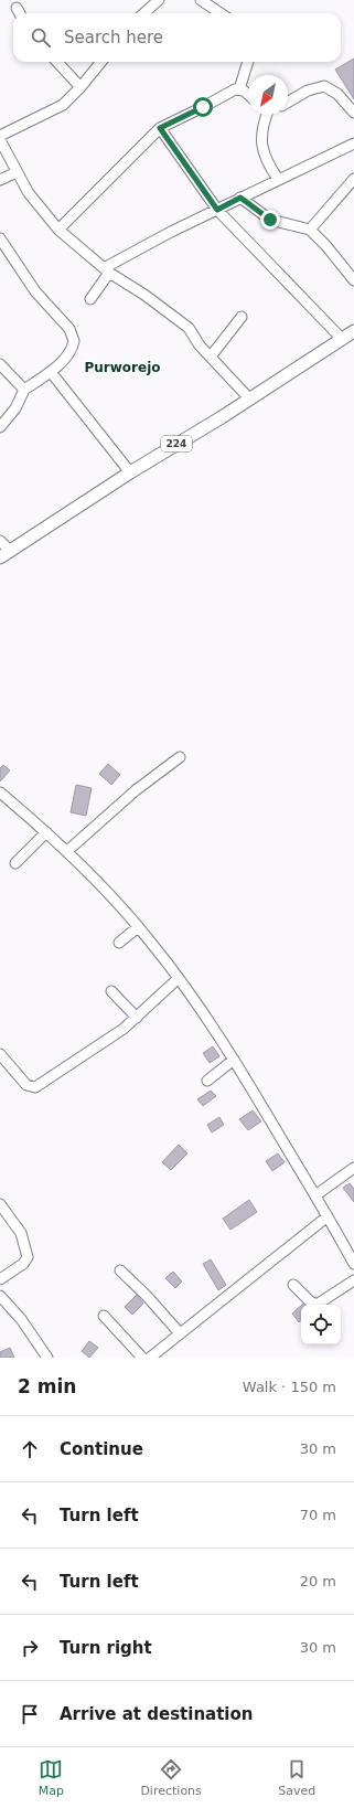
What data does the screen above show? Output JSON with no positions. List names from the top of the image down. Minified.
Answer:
{"streets":{"main road":["224"]},"districts":["Purworejo"],"north":"bottom left","page":{"search":"Search here","heading":["2 min","Walk · 150 m"],"list":[["Continue","30 m"],["Turn left","70 m"],["Turn left","20 m"],["Turn right","30 m"],"Arrive at destination"],"nav":["Map","Directions","Saved"]}}
